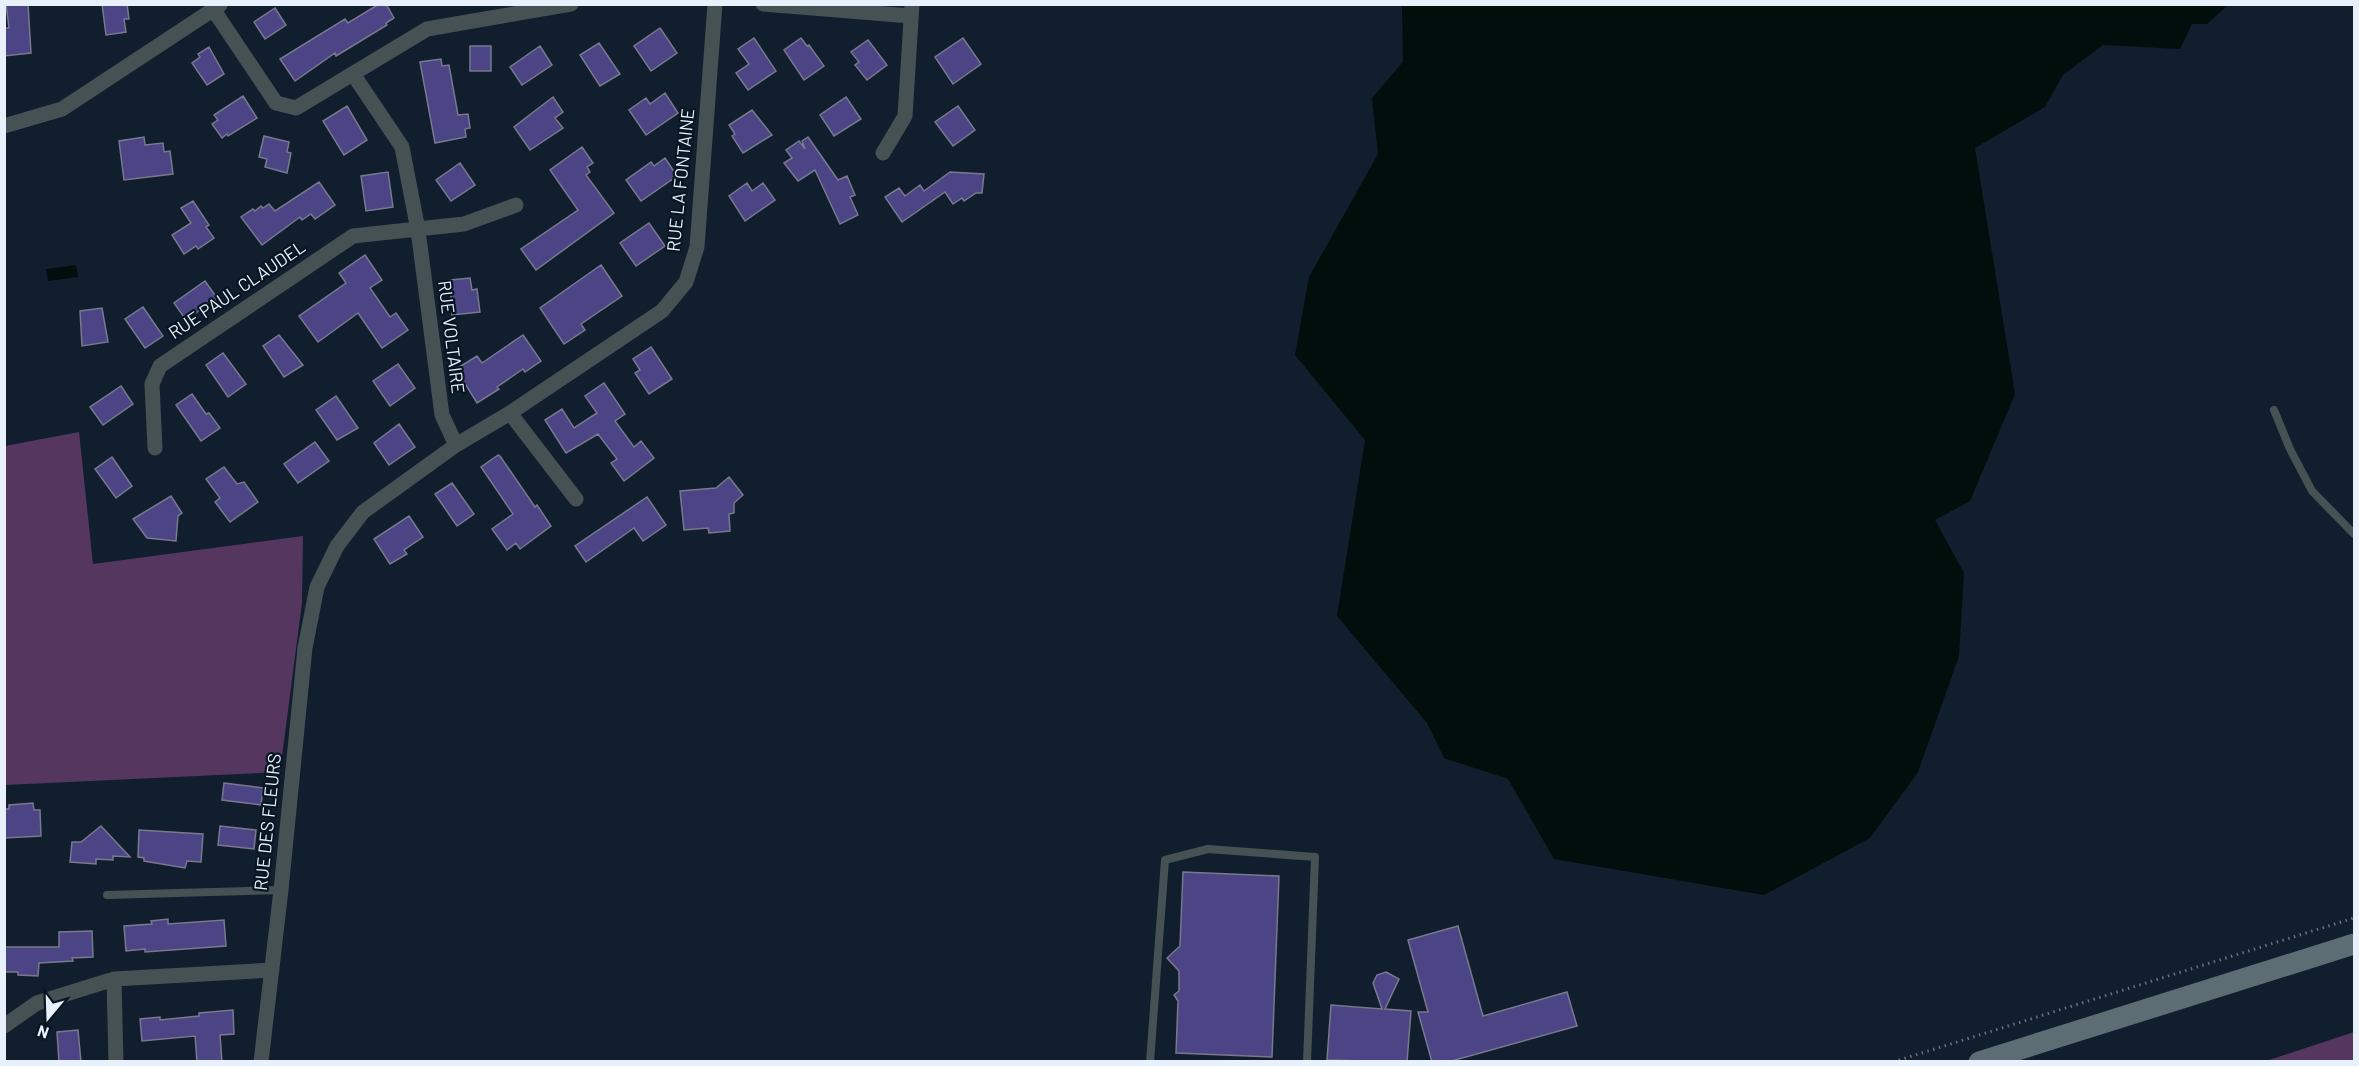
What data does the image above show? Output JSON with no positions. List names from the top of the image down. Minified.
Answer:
{"streets":{"street":["RUE LA FONTAINE","RUE PAUL CLAUDEL","RUE VOLTAIRE","RUE DES FLEURS"]},"crossings":[["RUE LA FONTAINE","RUE VOLTAIRE"],["RUE LA FONTAINE","RUE DES FLEURS"],["RUE PAUL CLAUDEL","RUE VOLTAIRE"]],"north":"bottom"}
